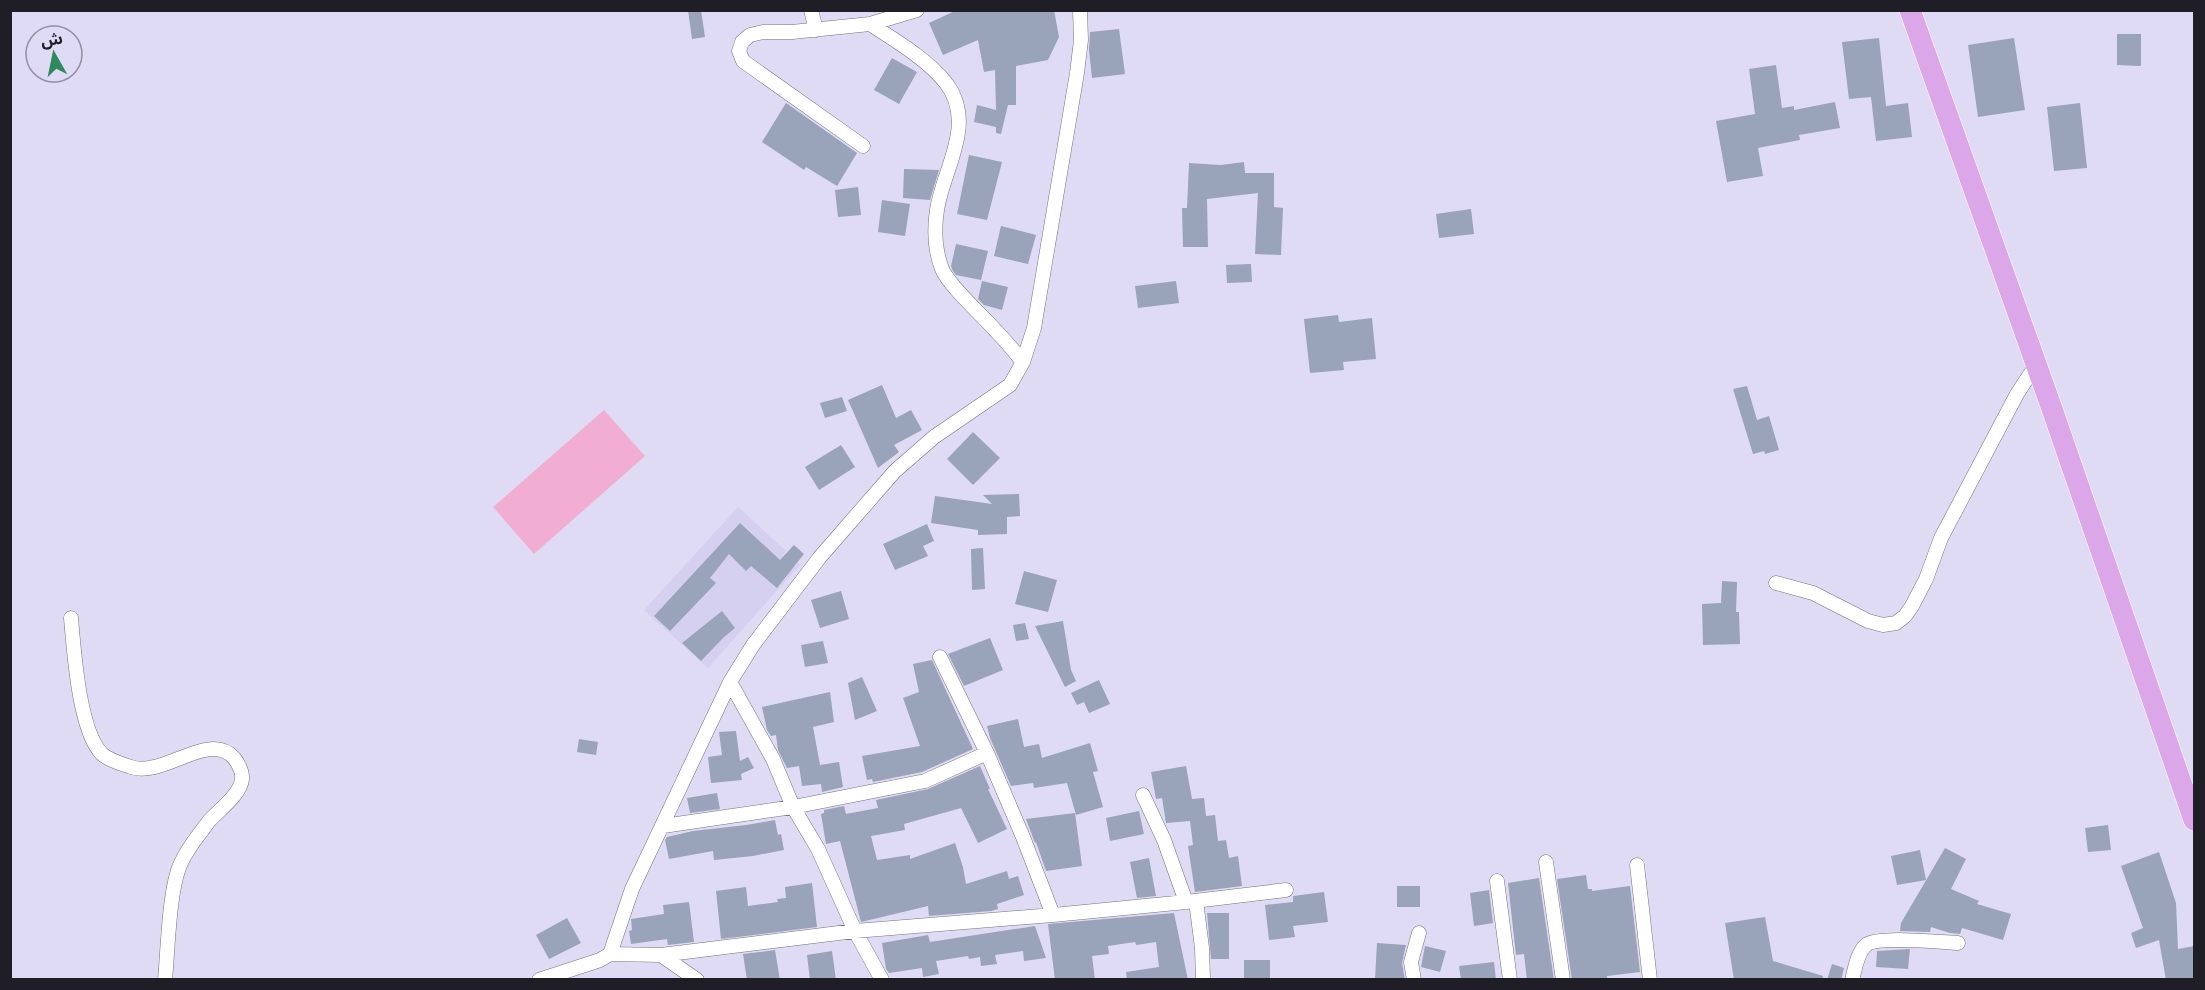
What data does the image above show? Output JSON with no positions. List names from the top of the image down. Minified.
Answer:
{"north":"top"}
